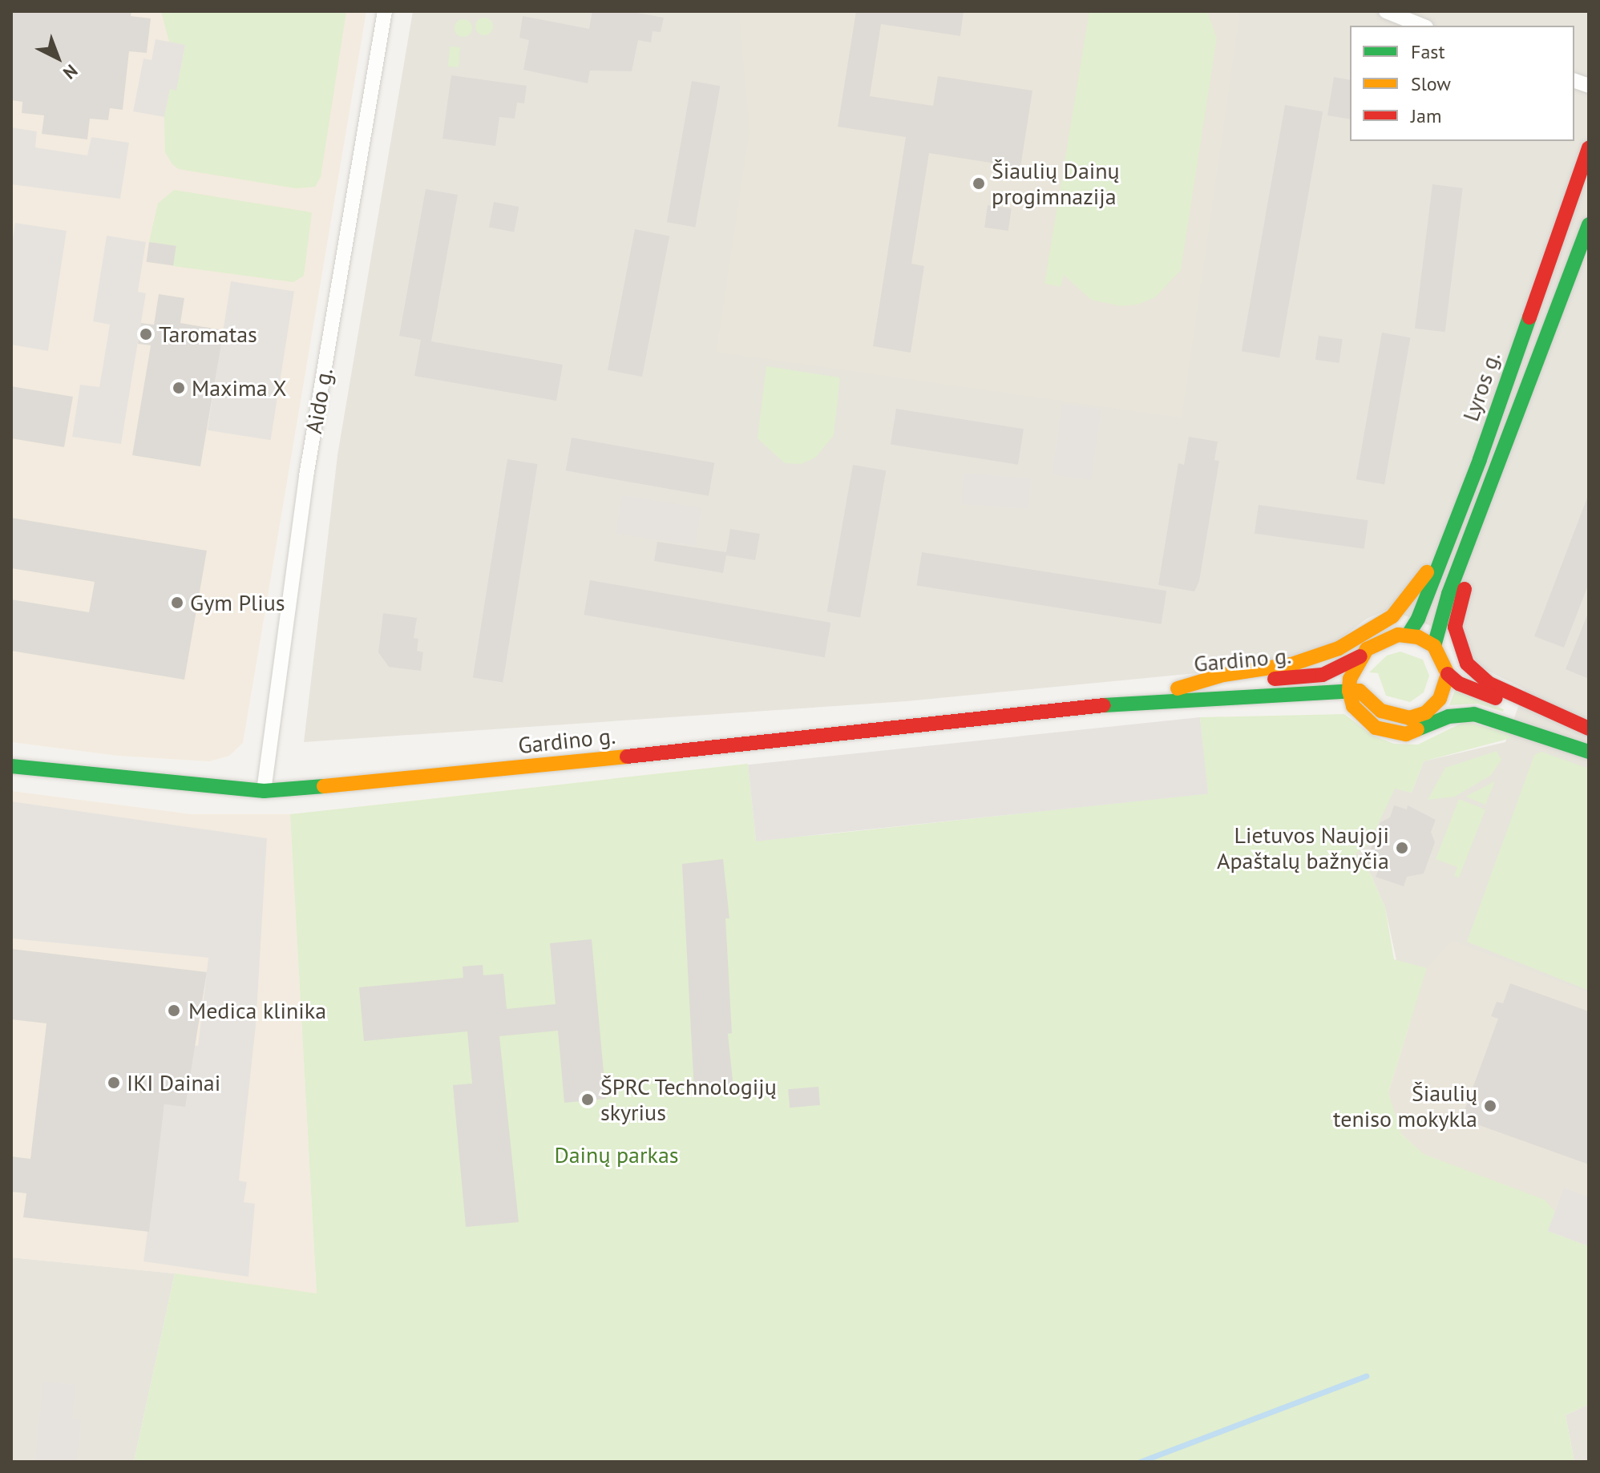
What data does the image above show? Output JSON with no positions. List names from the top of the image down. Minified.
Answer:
{"streets":{"main road":["Lyros g.","Gardino g."],"street":["Aido g."]},"crossings":[["Lyros g.","Gardino g."],["Aido g.","Gardino g."]],"parks":["Dainų parkas"],"places":["Šiaulių Dainų progimnazija","Taromatas","Maxima X","Gym Plius","Lietuvos Naujoji Apaštalų bažnyčia","Medica klinika","IKI Dainai","ŠPRC Technologijų skyrius","Šiaulių teniso mokykla"],"legend":["Fast","Slow","Jam"],"north":"bottom right"}
